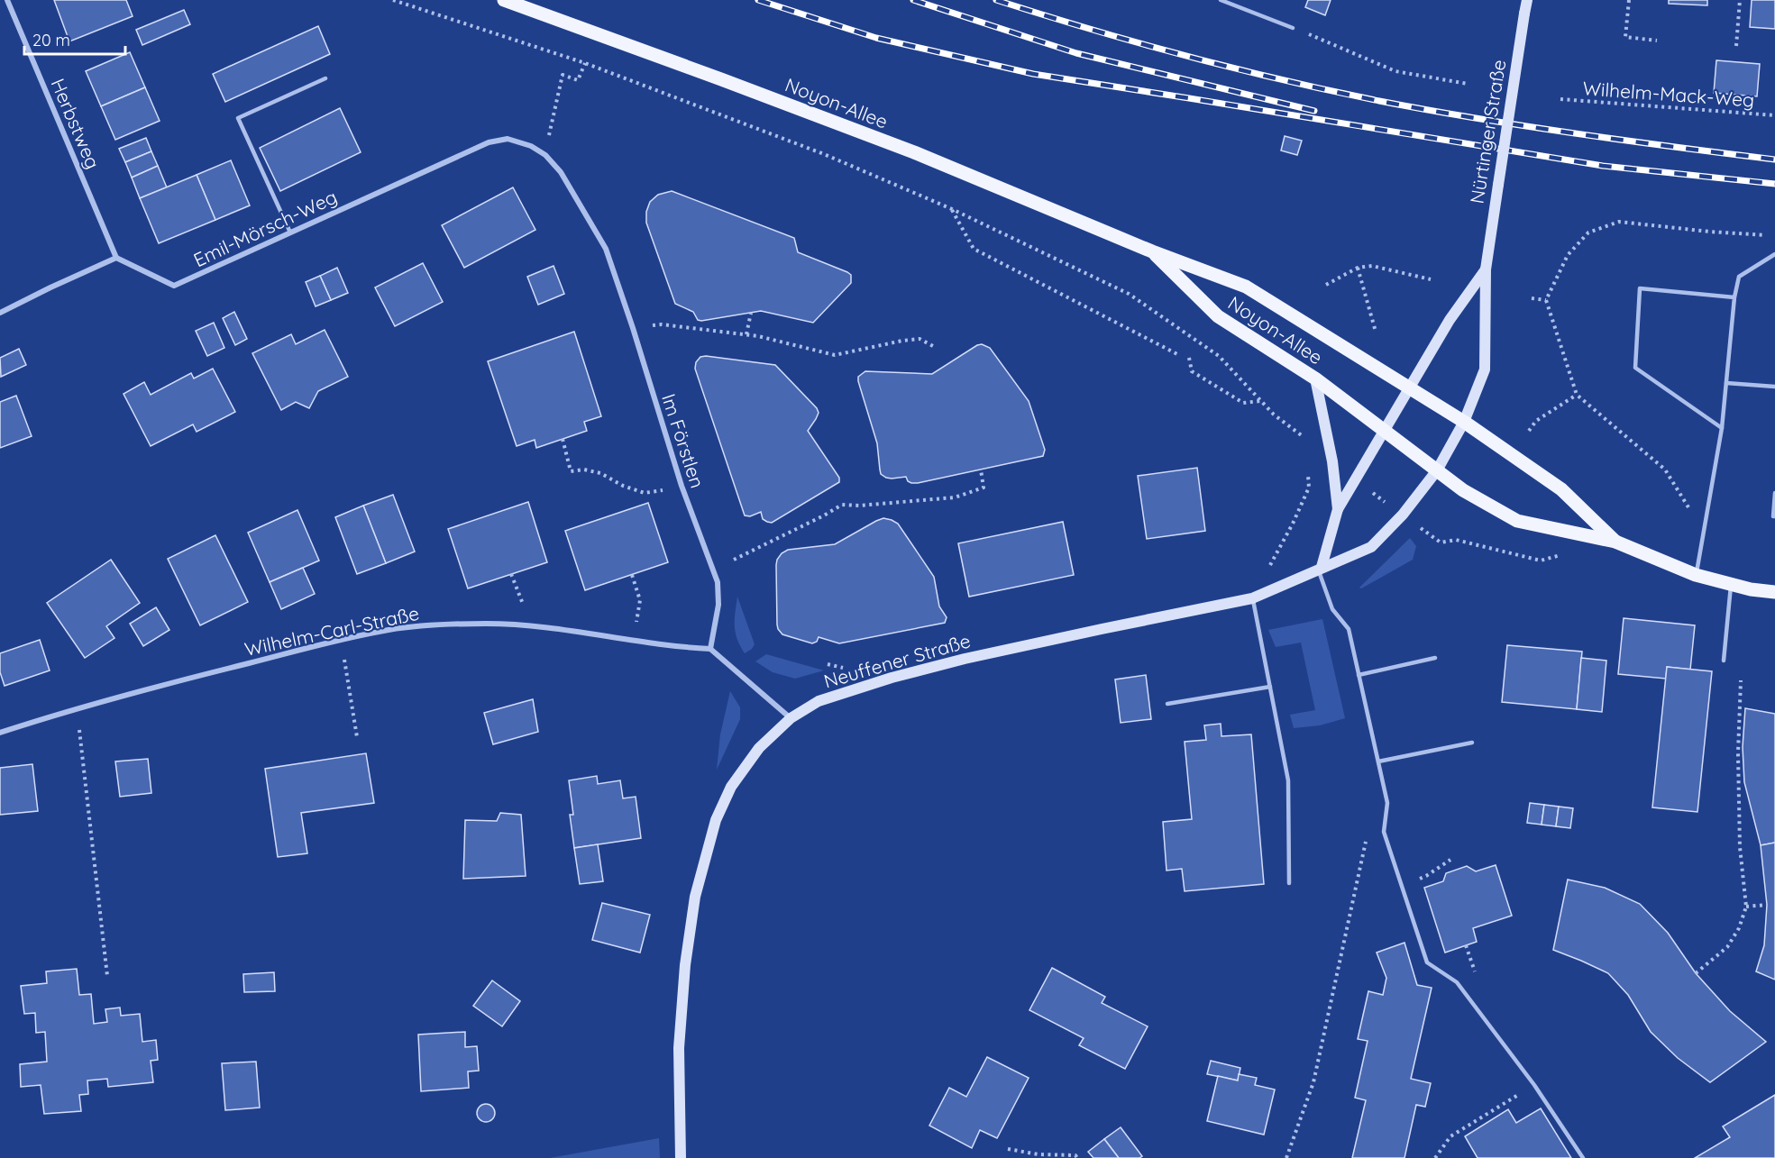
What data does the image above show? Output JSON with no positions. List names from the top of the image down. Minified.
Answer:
{"streets":{"main road":["Noyon-Allee","Nürtinger Straße","Neuffener Straße"],"street":["Herbstweg","Emil-Mörsch-Weg","Im Förstlen","Wilhelm-Carl-Straße"],"path":["Wilhelm-Mack-Weg"]},"crossings":[["Noyon-Allee","Nürtinger Straße"],["Herbstweg","Emil-Mörsch-Weg"],["Nürtinger Straße","Neuffener Straße"],["Emil-Mörsch-Weg","Im Förstlen"],["Im Förstlen","Wilhelm-Carl-Straße"]],"scale_bar":"20 m"}
